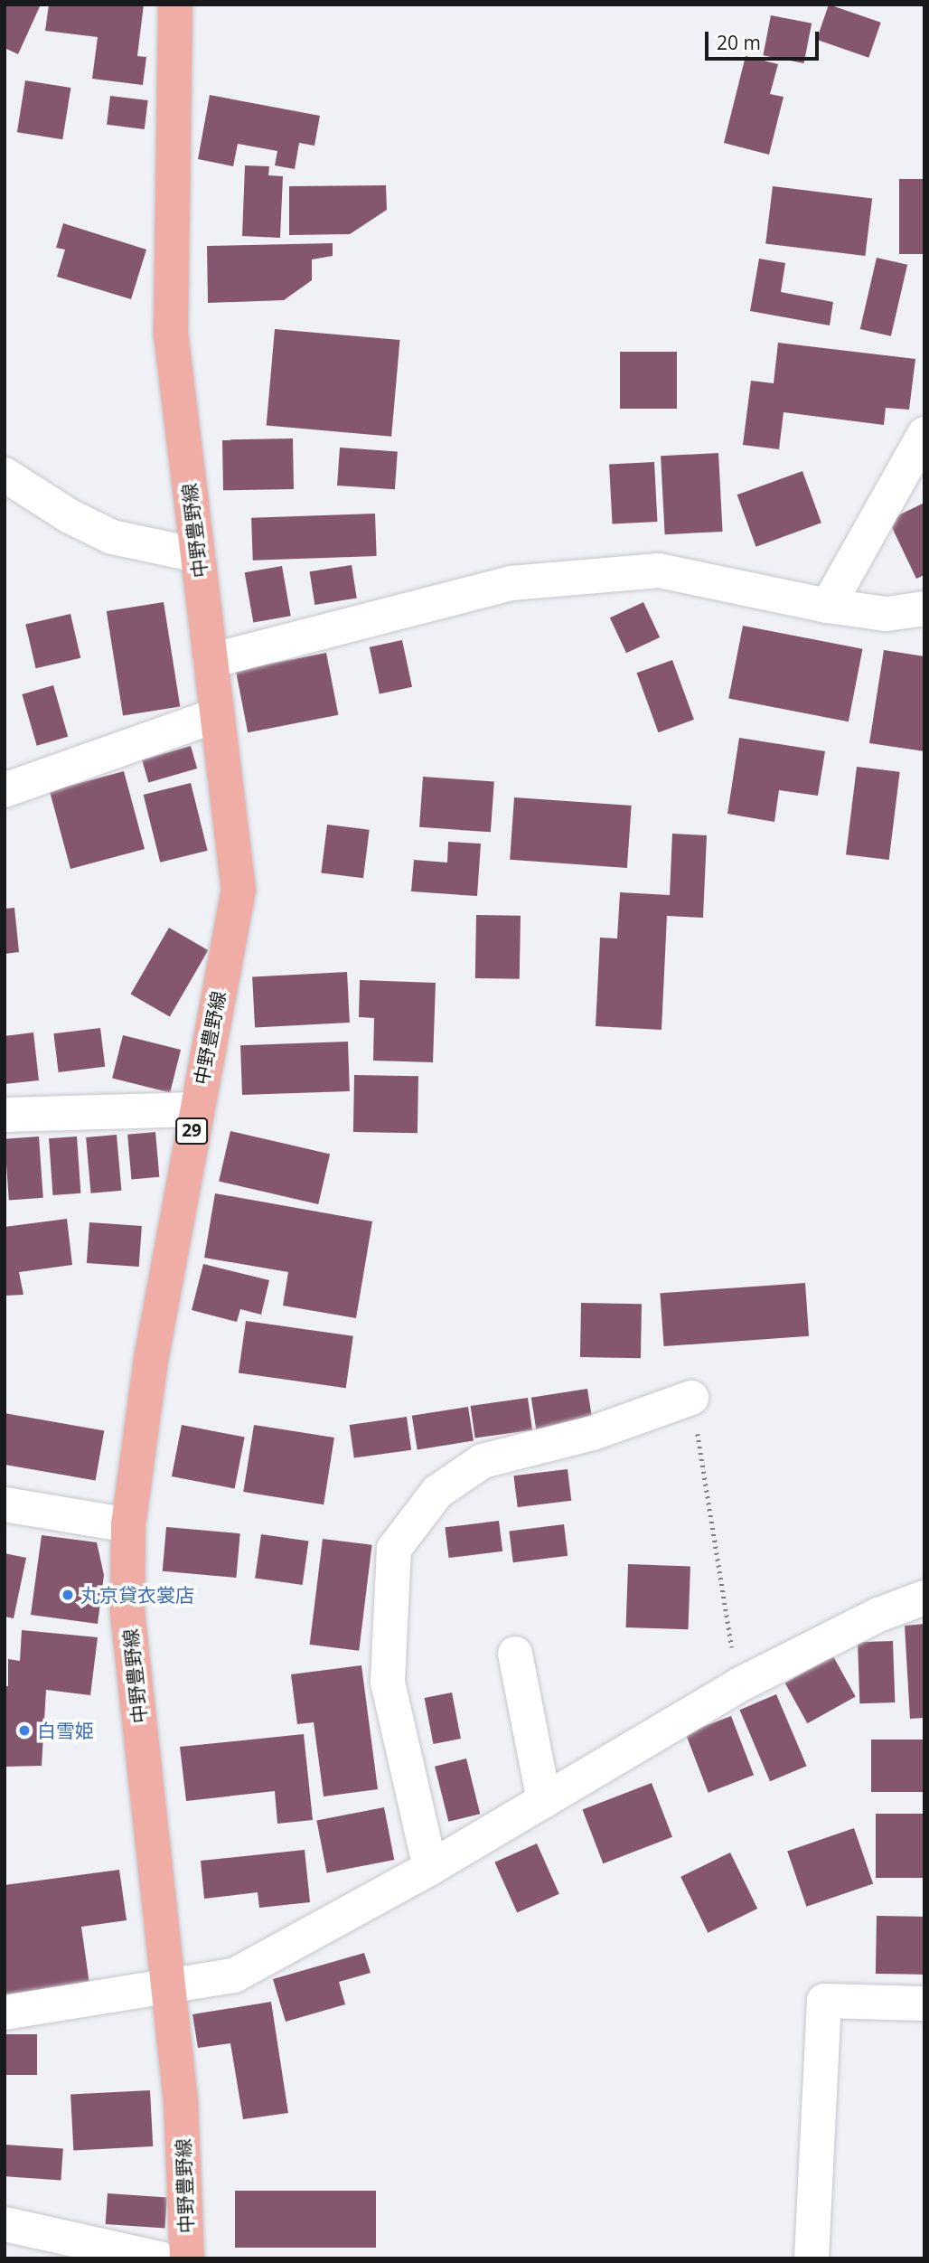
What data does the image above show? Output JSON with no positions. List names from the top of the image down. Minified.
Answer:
{"streets":{"main road":["中野豊野線","29"]},"places":["丸京貸衣裳店","白雪姫"],"scale_bar":"20 m"}
